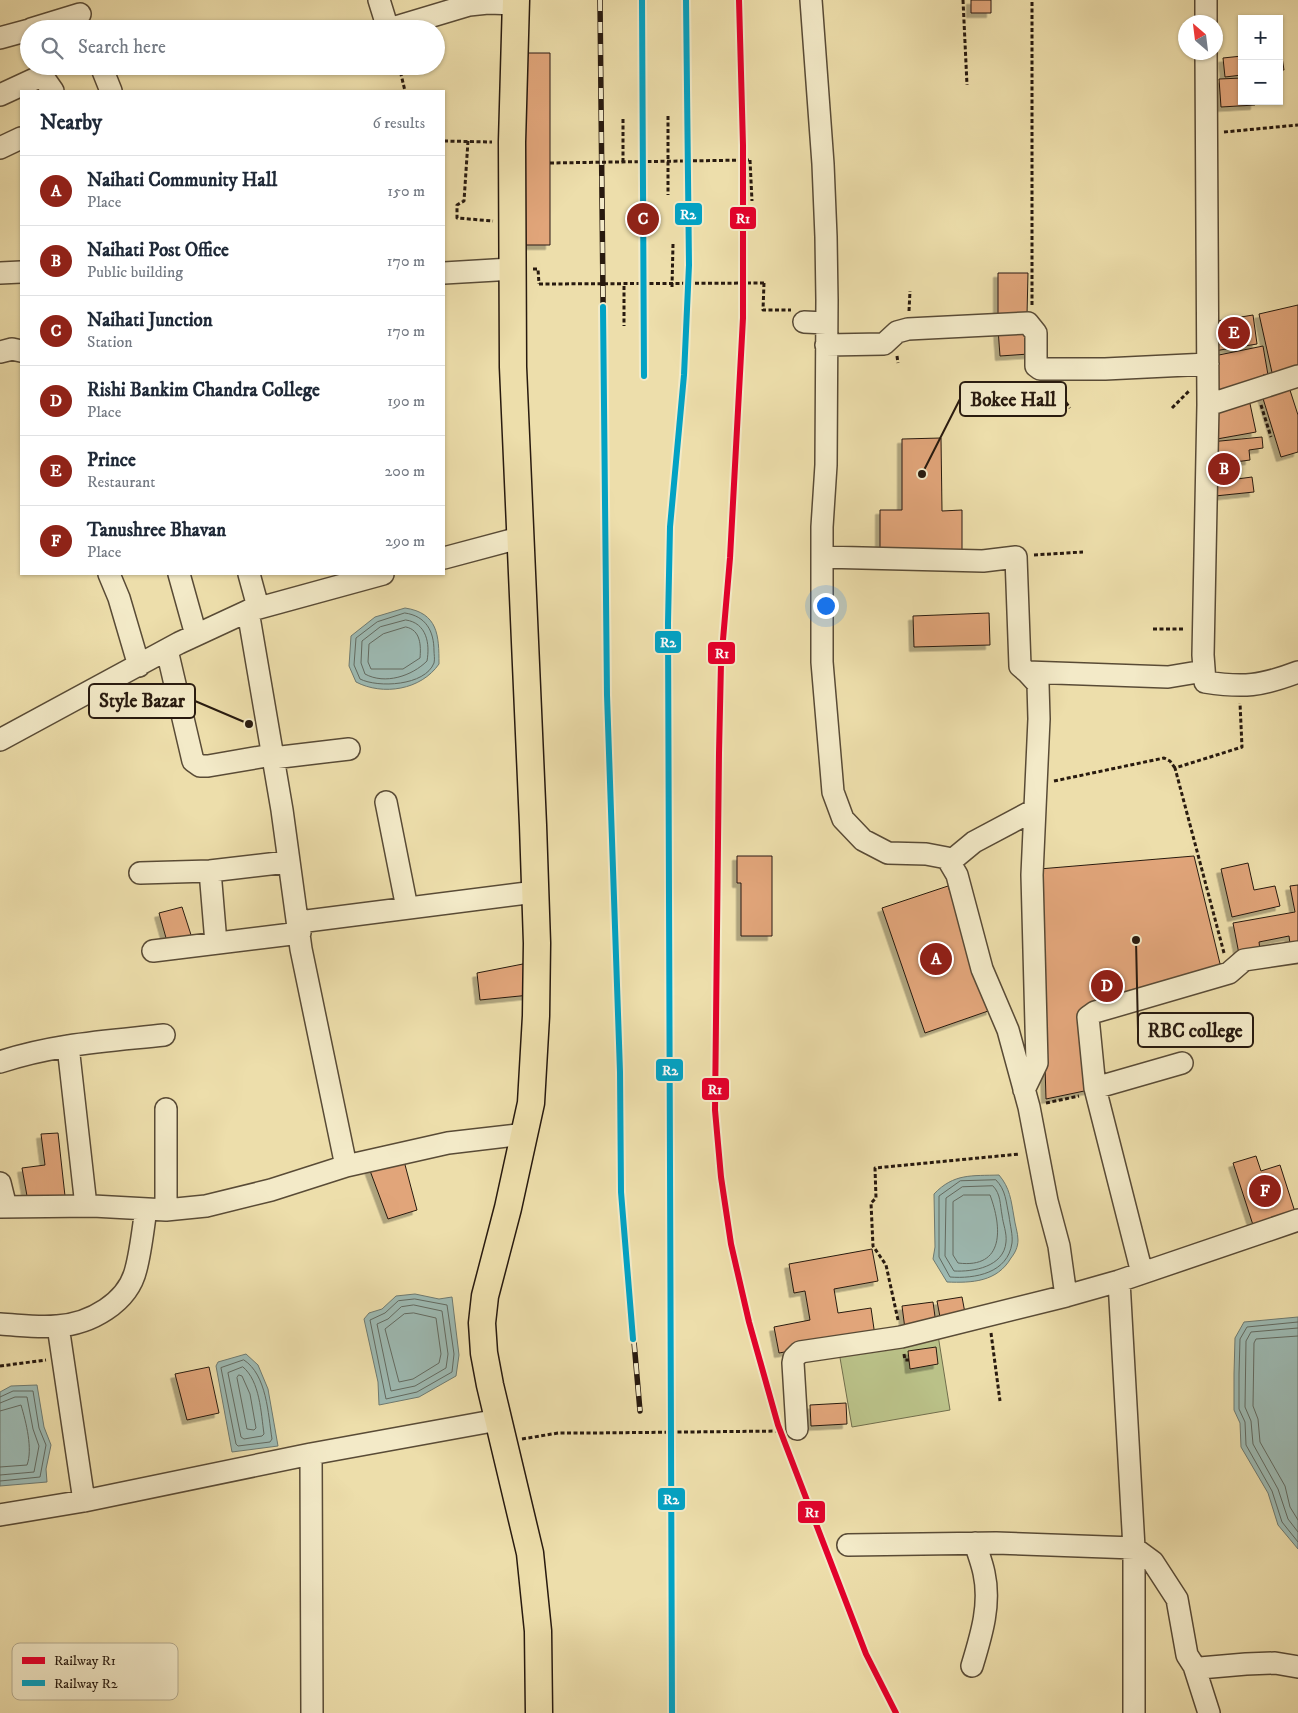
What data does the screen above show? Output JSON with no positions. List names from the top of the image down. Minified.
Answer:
{"places":["Bokee Hall","Style Bazar","RBC college"],"lines":["rail line R1","rail line R2"],"legend":["Railway R1","Railway R2"],"north":"top left","page":{"map_buttons":["+","−"],"search":"Search here","heading":["Nearby","6 results"],"list":[{"mark":"A","name":"Naihati Community Hall","note":"Place","value":"150 m"},{"mark":"B","name":"Naihati Post Office","note":"Public building","value":"170 m"},{"mark":"C","name":"Naihati Junction","note":"Station","value":"170 m"},{"mark":"D","name":"Rishi Bankim Chandra College","note":"Place","value":"190 m"},{"mark":"E","name":"Prince","note":"Restaurant","value":"200 m"},{"mark":"F","name":"Tanushree Bhavan","note":"Place","value":"290 m"}],"pins":["C","E","B","A","D","F"]}}
